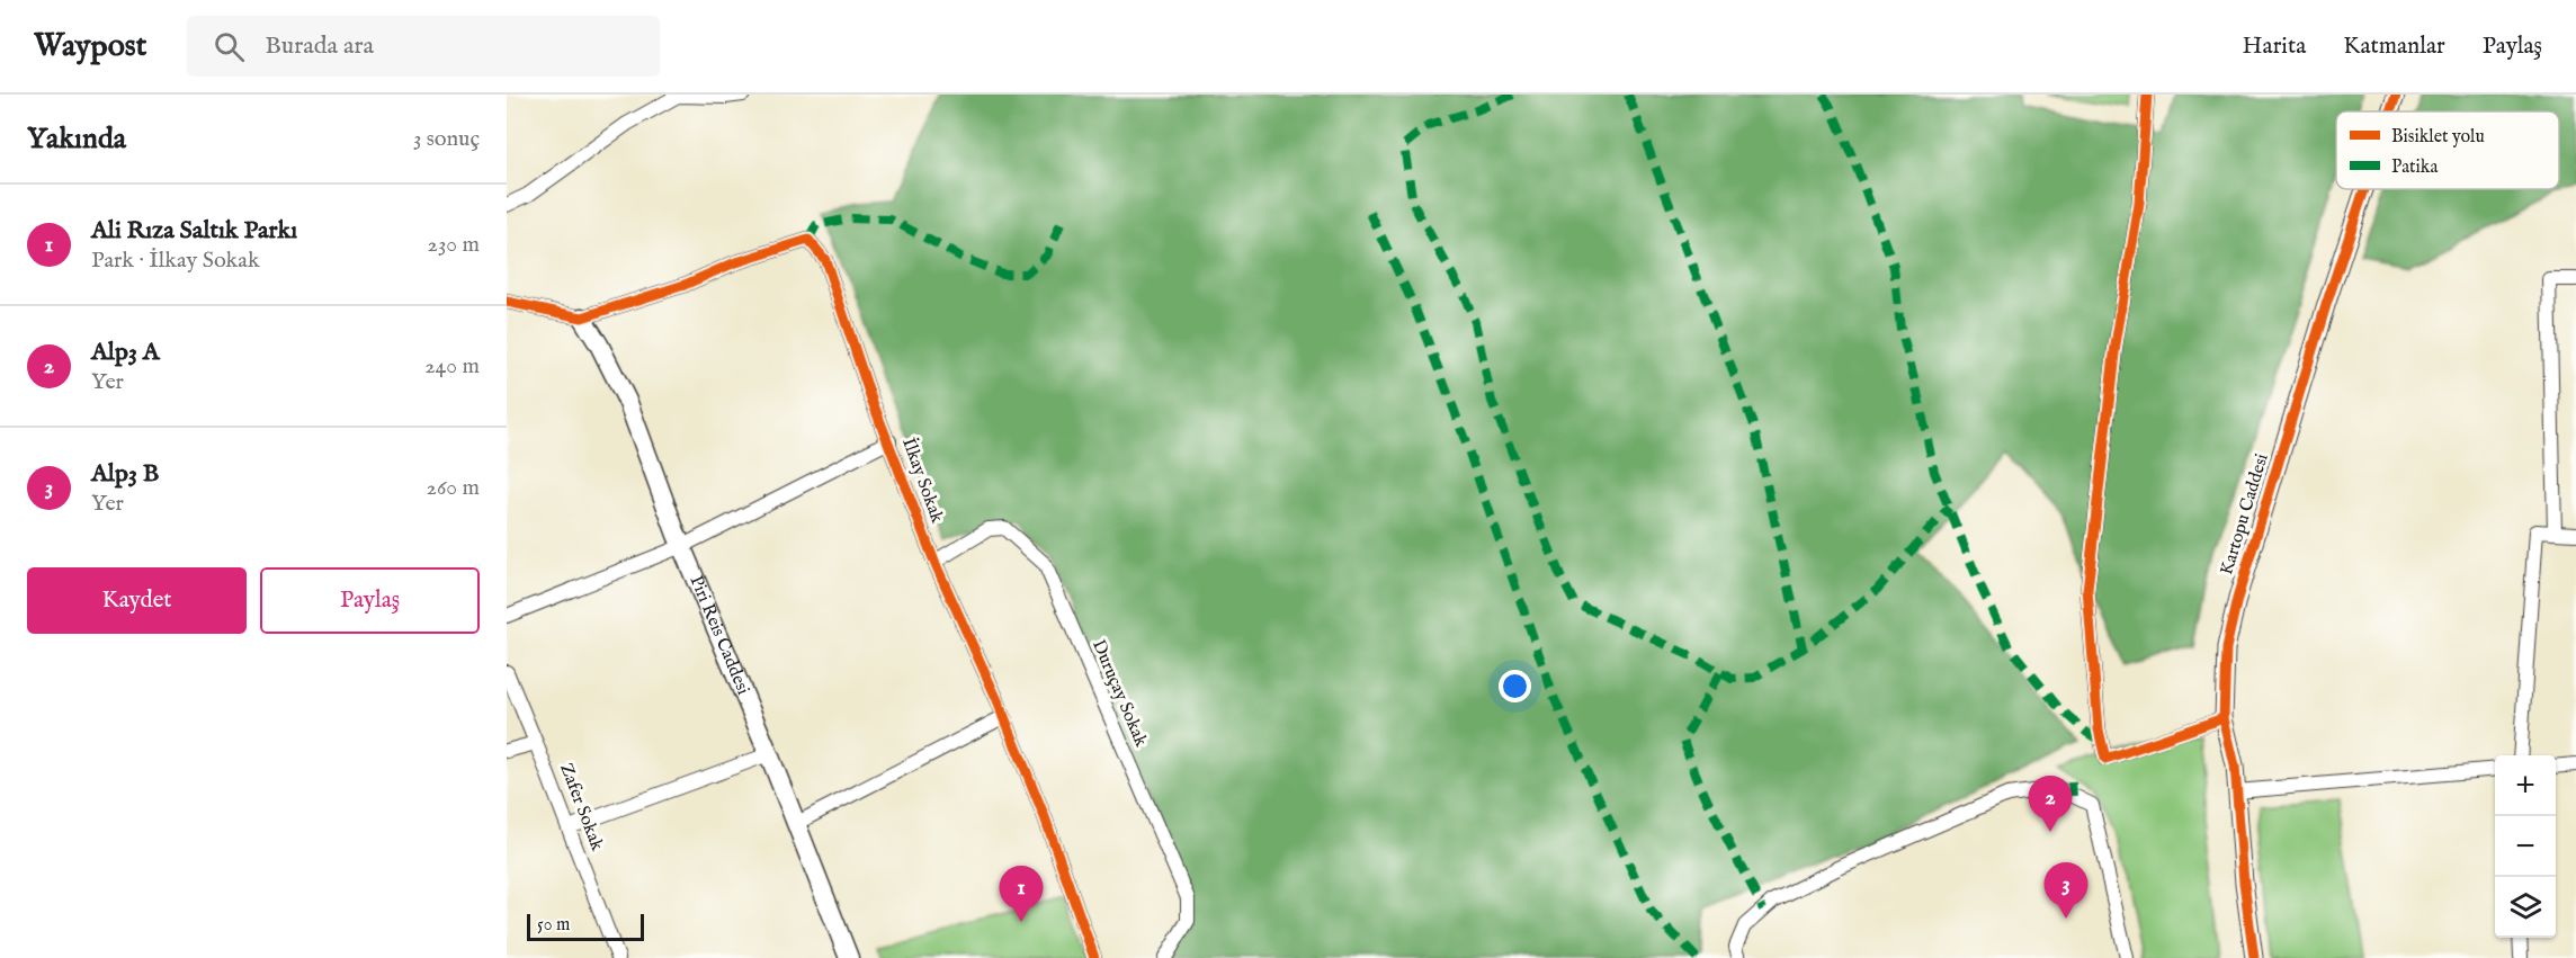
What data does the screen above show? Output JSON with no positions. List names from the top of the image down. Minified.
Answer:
{"streets":{"main road":["Piri Reis Caddesi"],"street":["İlkay Sokak","Kartopu Caddesi","Duruçay Sokak","Zafer Sokak"]},"crossings":[["İlkay Sokak","Piri Reis Caddesi"],["İlkay Sokak","Duruçay Sokak"]],"legend":["Bisiklet yolu","Patika"],"scale_bar":"50 m","page":{"header":"Waypost","search":"Burada ara","nav":["Harita","Katmanlar","Paylaş"],"heading":["Yakında","3 sonuç"],"list":[{"mark":"1","name":"Ali Rıza Saltık Parkı","note":"Park · İlkay Sokak","value":"230 m"},{"mark":"2","name":"Alp3 A","note":"Yer","value":"240 m"},{"mark":"3","name":"Alp3 B","note":"Yer","value":"260 m"}],"buttons":["Kaydet","Paylaş"],"map_buttons":["+","−"],"pins":["2","3","1"],"scale":"50 m"}}
